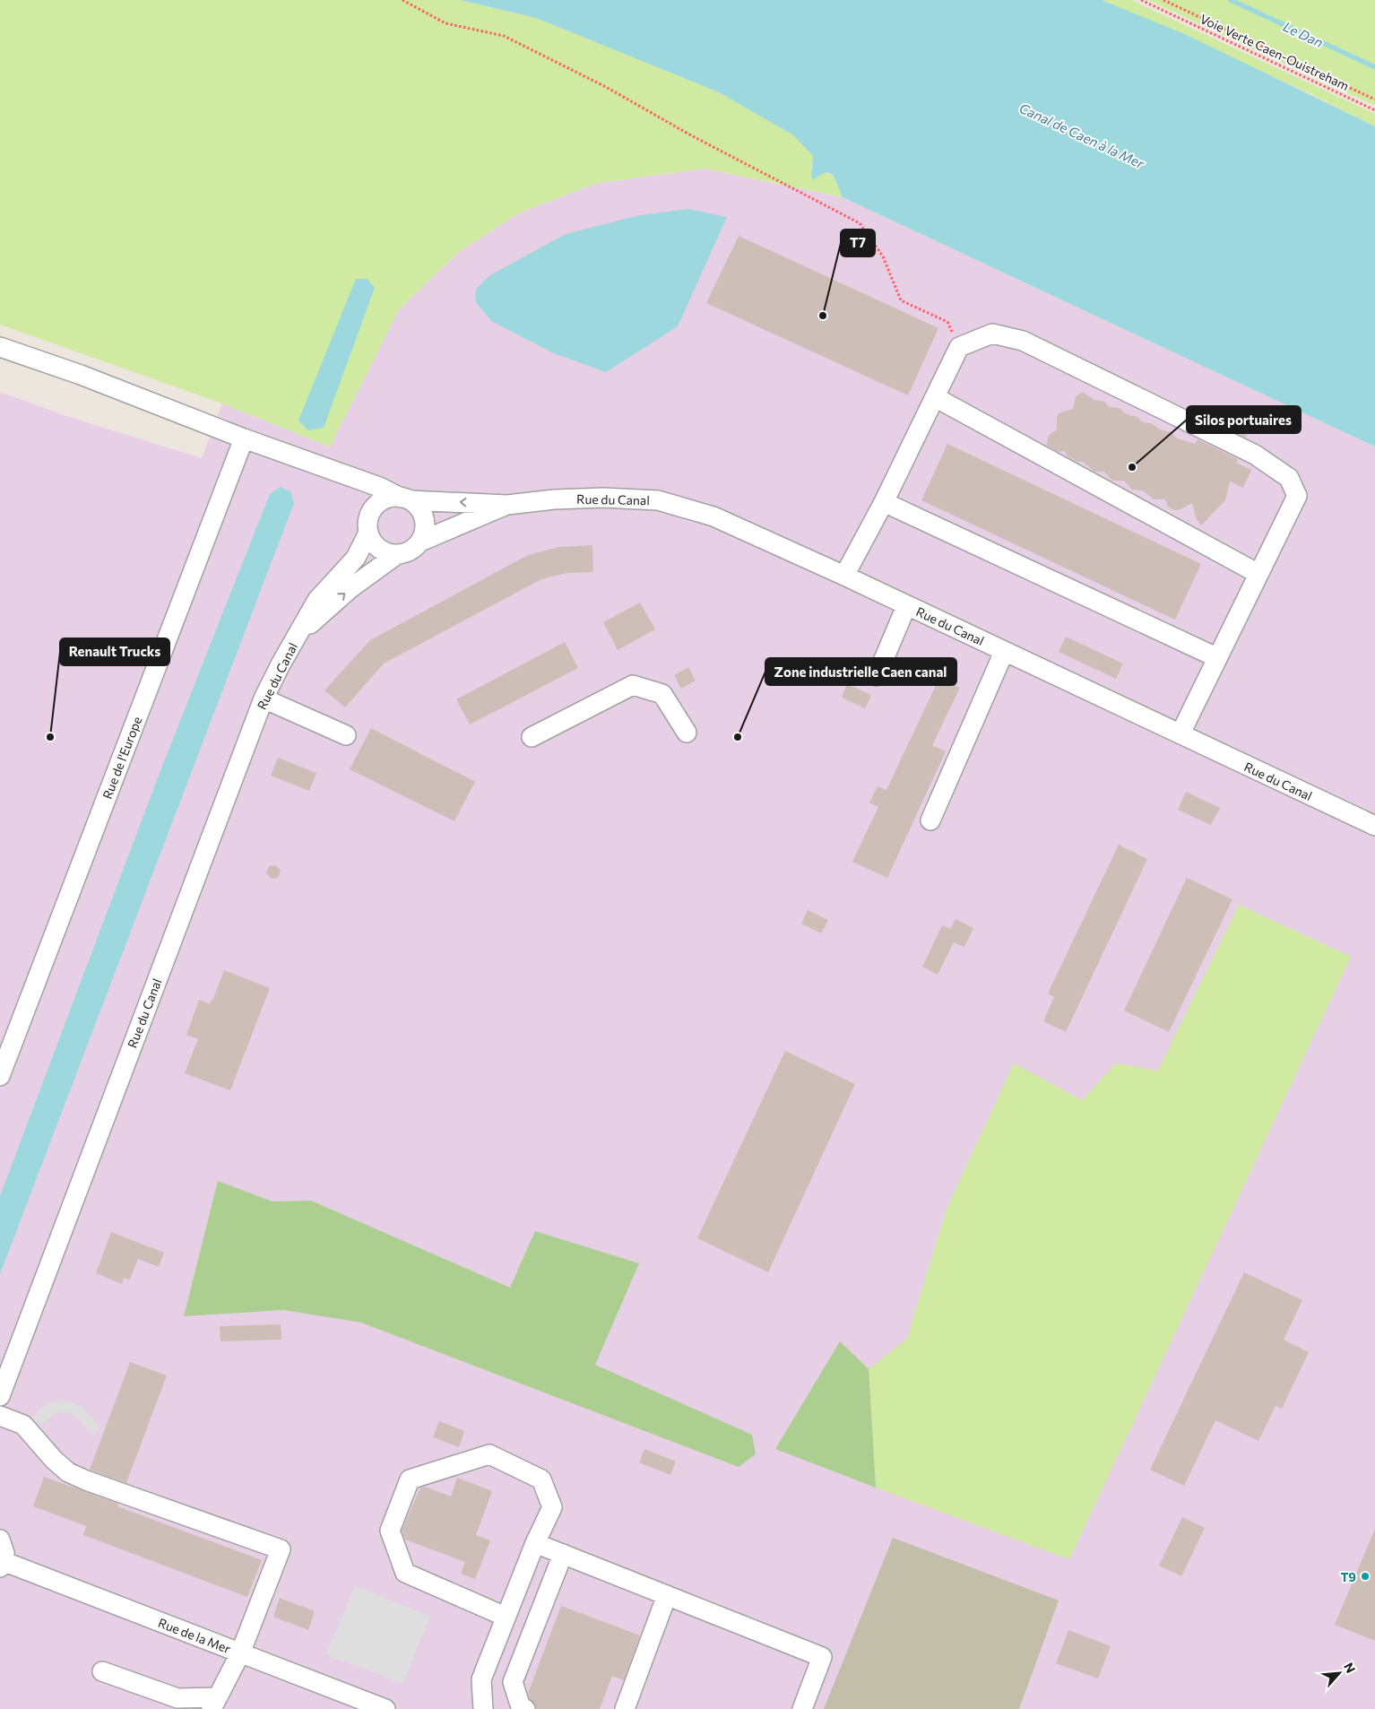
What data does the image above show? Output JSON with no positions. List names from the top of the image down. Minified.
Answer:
{"streets":{"street":["Rue du Canal","Rue de l'Europe","Rue de la Mer"],"path":["Voie Verte Caen-Ouistreham"]},"water":["Le Dan","Canal de Caen à la Mer"],"places":["T7","Silos portuaires","Renault Trucks","Zone industrielle Caen canal","T9"],"north":"top right"}
